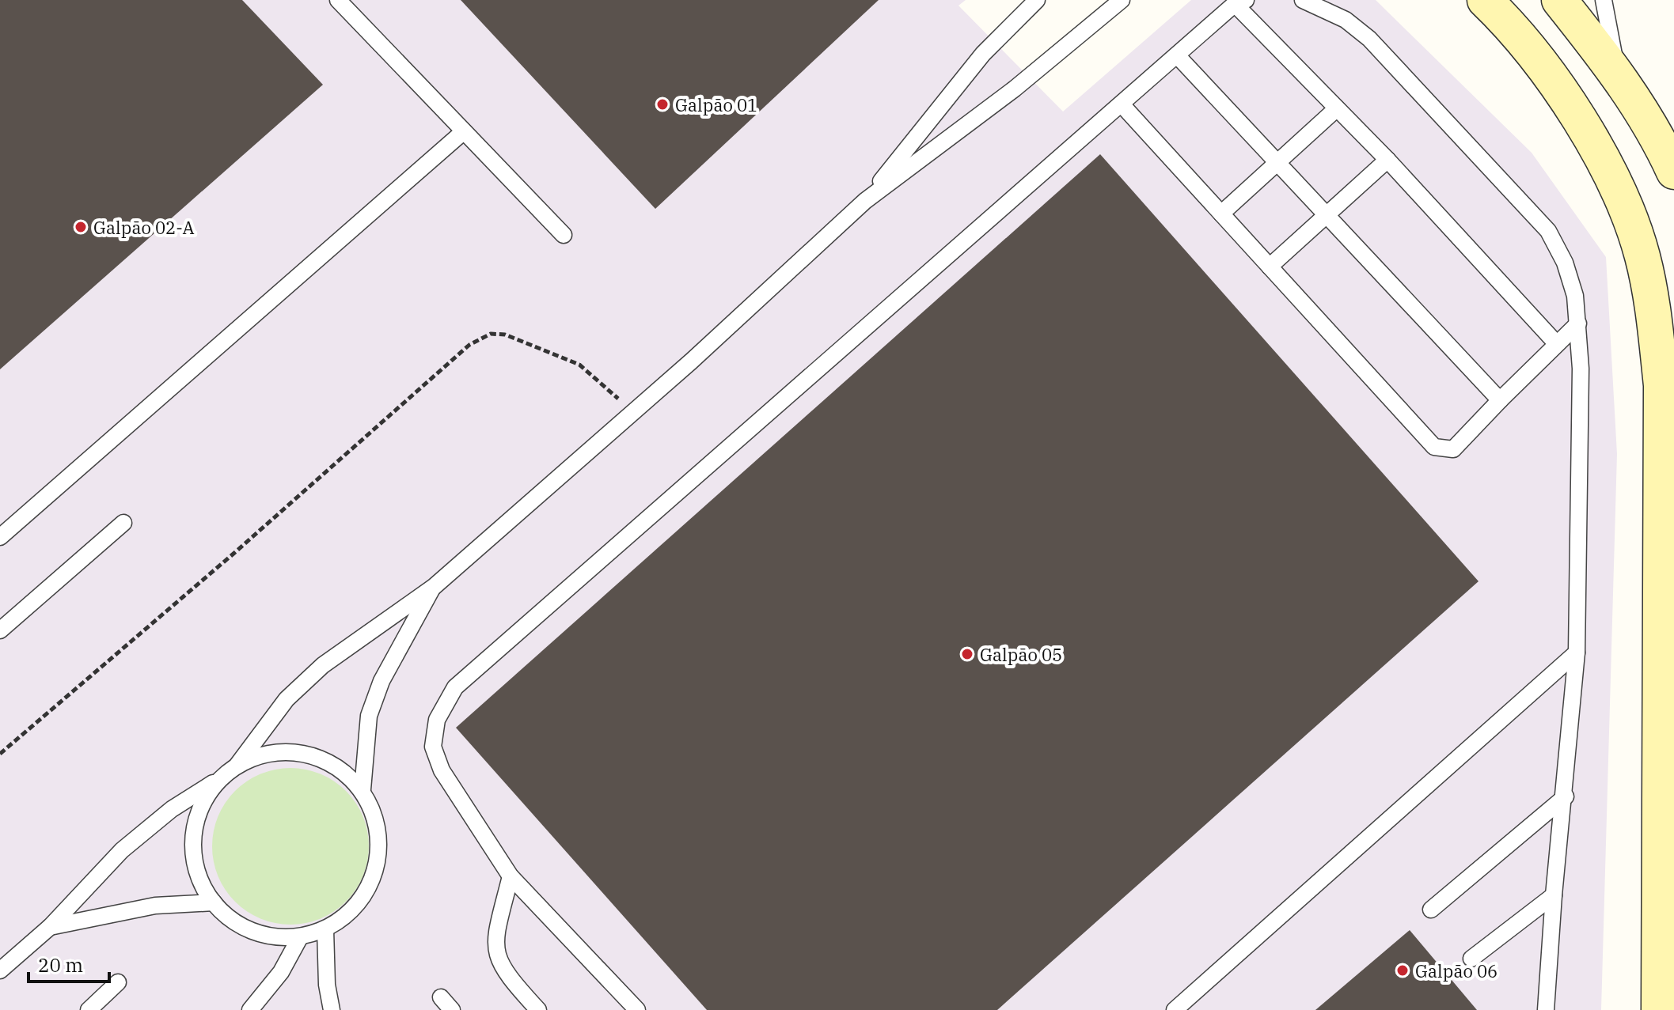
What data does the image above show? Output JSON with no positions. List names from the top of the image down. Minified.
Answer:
{"places":["Galpão 01","Galpão 02-A","Galpão 05","Galpão 06"],"scale_bar":"20 m"}
